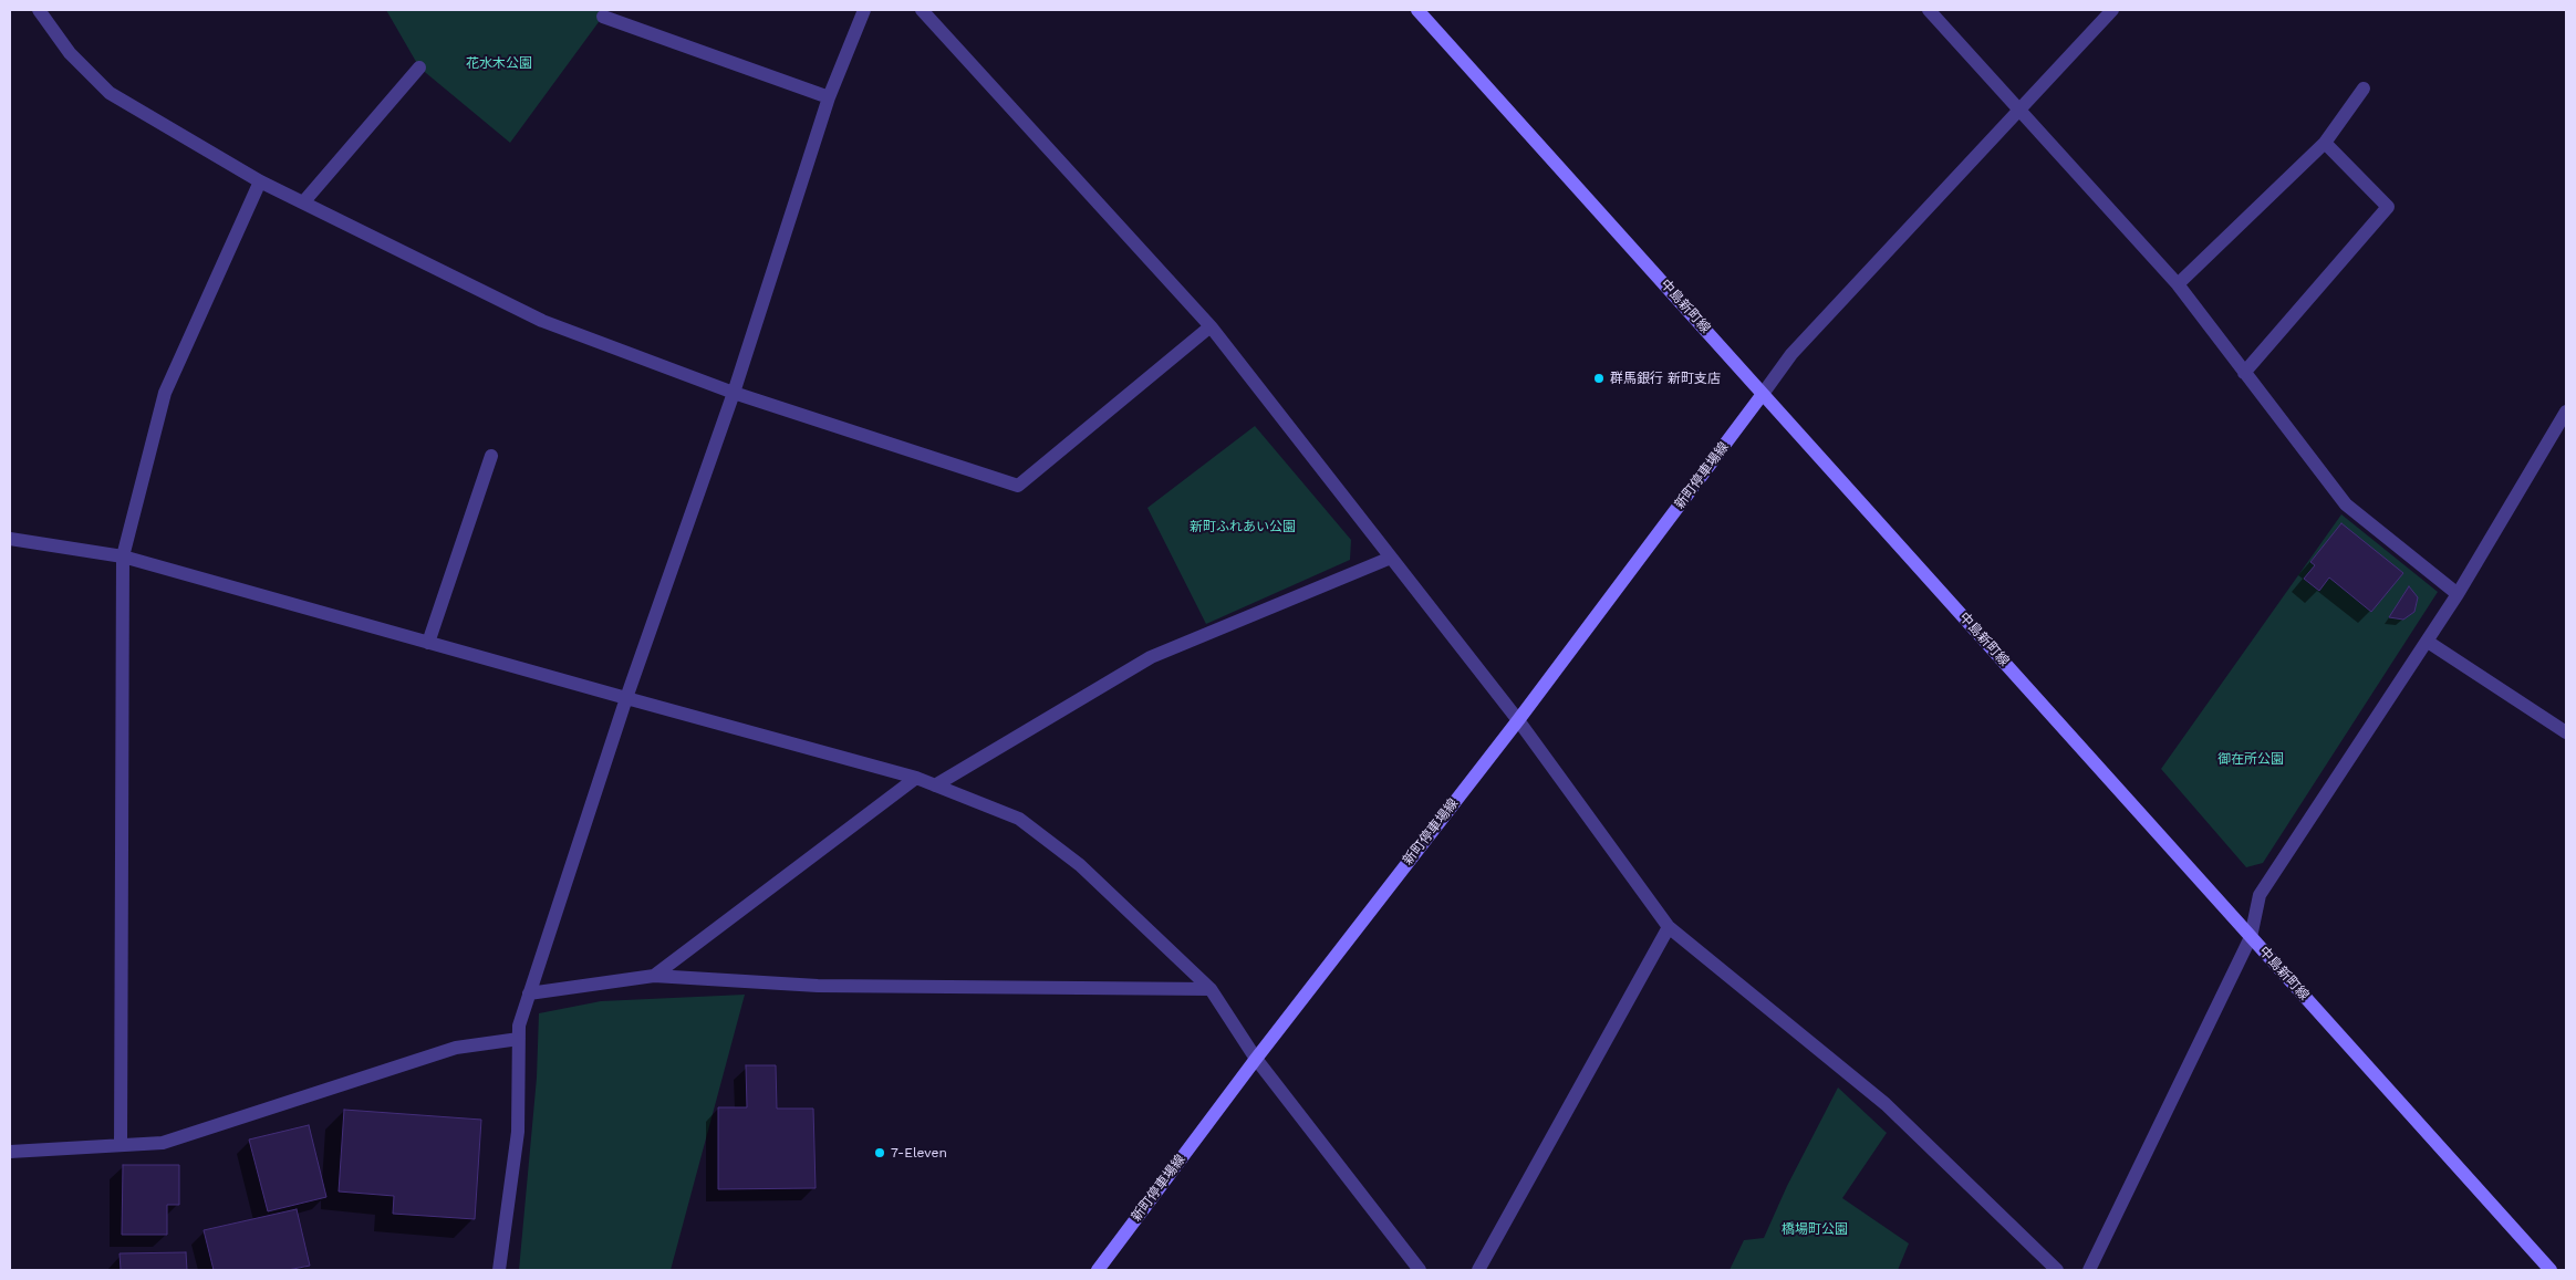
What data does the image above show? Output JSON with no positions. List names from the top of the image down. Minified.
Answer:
{"streets":{"main road":["中島新町線","新町停車場線"]},"crossings":[["中島新町線","新町停車場線"]],"parks":["花水木公園","新町ふれあい公園","御在所公園","橋場町公園"],"places":["群馬銀行 新町支店","7-Eleven"]}
